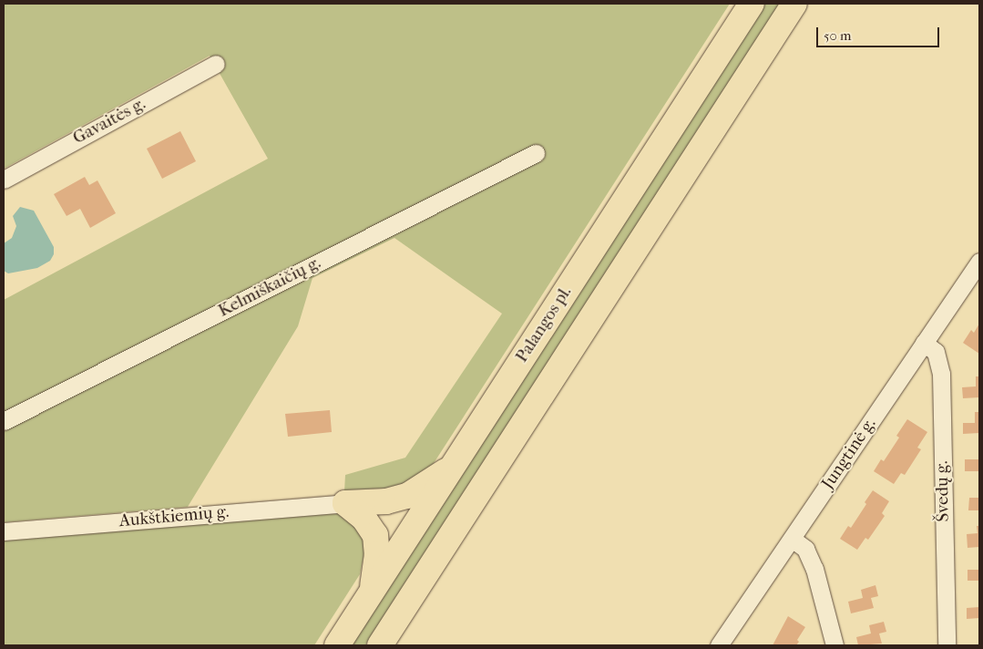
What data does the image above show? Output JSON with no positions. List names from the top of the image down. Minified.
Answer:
{"streets":{"highway":["Palangos pl."],"street":["Gavaitės g.","Kelmiškaičių g.","Jungtinė g.","Švedų g.","Aukštkiemių g."]},"crossings":[["Jungtinė g.","Švedų g."]],"scale_bar":"50 m"}
